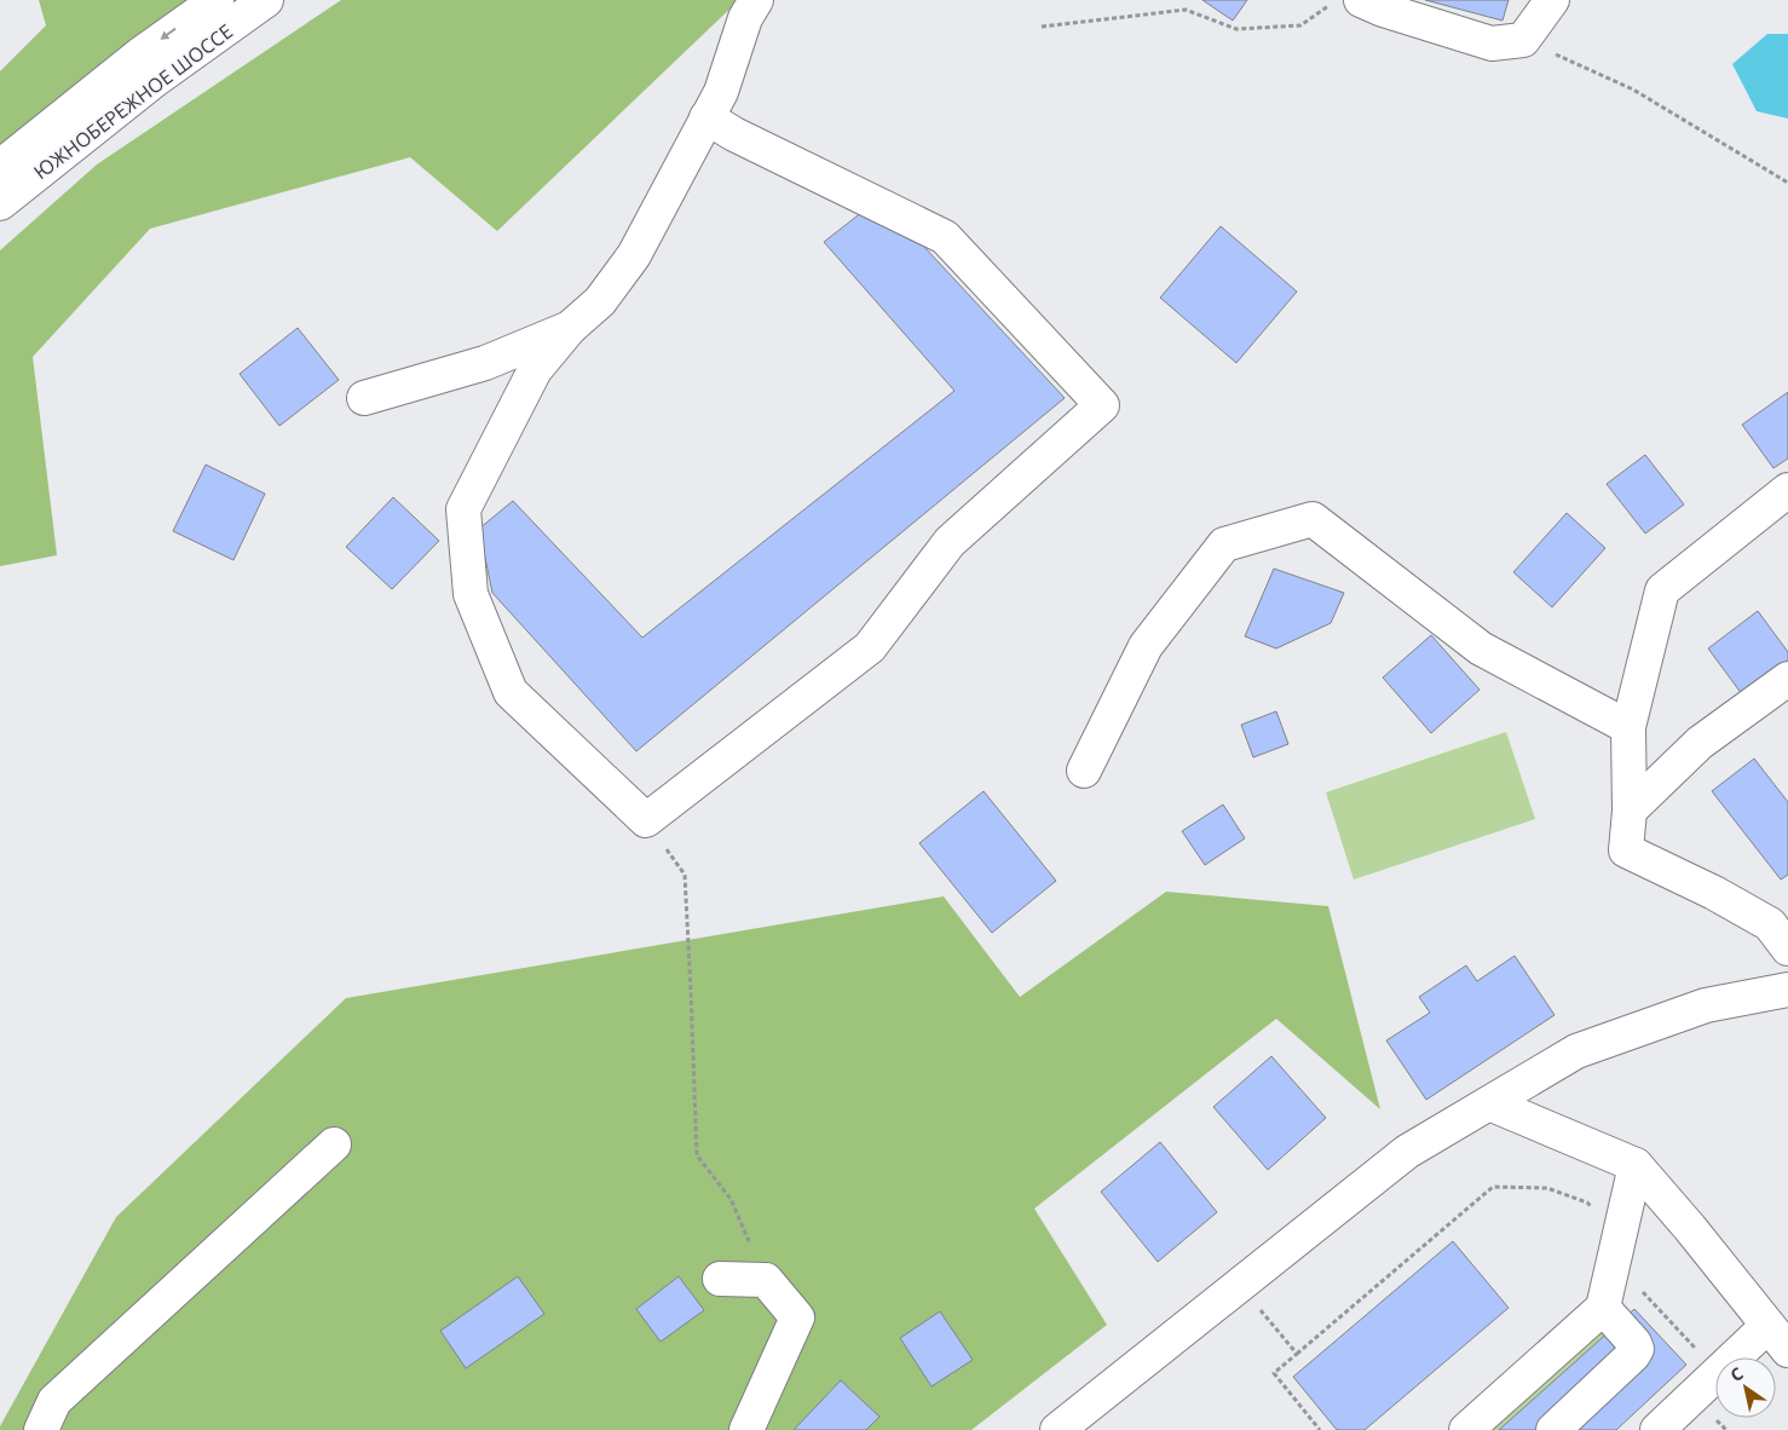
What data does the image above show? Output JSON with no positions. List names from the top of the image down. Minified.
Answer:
{"streets":{"main road":["ЮЖНОБЕРЕЖНОЕ ШОССЕ"]},"north":"top left"}
